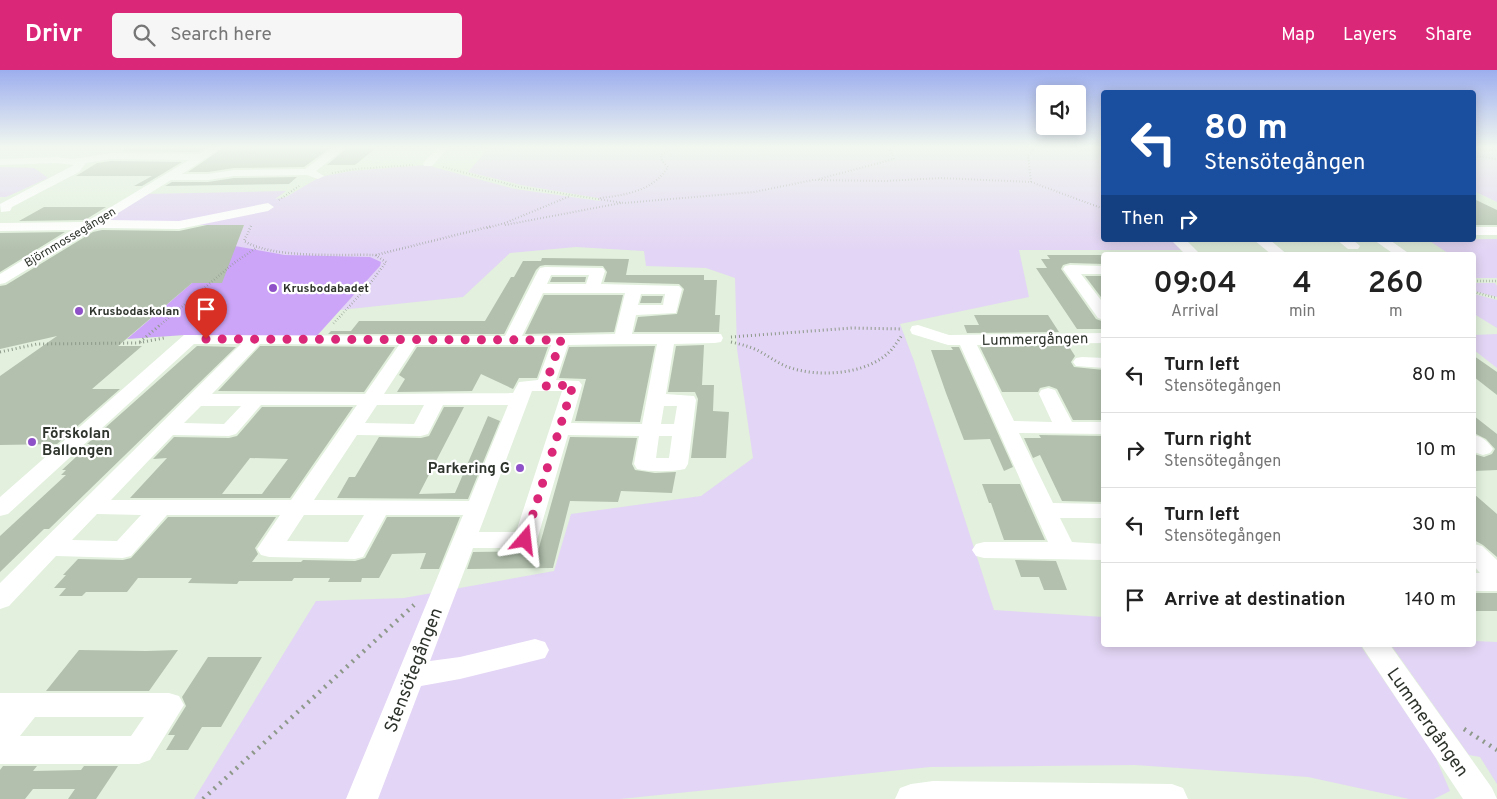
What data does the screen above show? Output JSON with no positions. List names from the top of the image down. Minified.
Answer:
{"streets":{"street":["Björnmossegången","Lummergången","Stensötegången"]},"places":["Krusbodabadet","Krusbodaskolan","Förskolan Ballongen","Parkering G"],"page":{"header":"Drivr","search":"Search here","nav":["Map","Layers","Share"],"turn":["80 m","Stensötegången"],"then":"Then","eta":["09:04","Arrival","4","min","260","m"],"list":[{"name":"Turn left","note":"Stensötegången","value":"80 m"},{"name":"Turn right","note":"Stensötegången","value":"10 m"},{"name":"Turn left","note":"Stensötegången","value":"30 m"},{"name":"Arrive at destination","value":"140 m"}]}}
